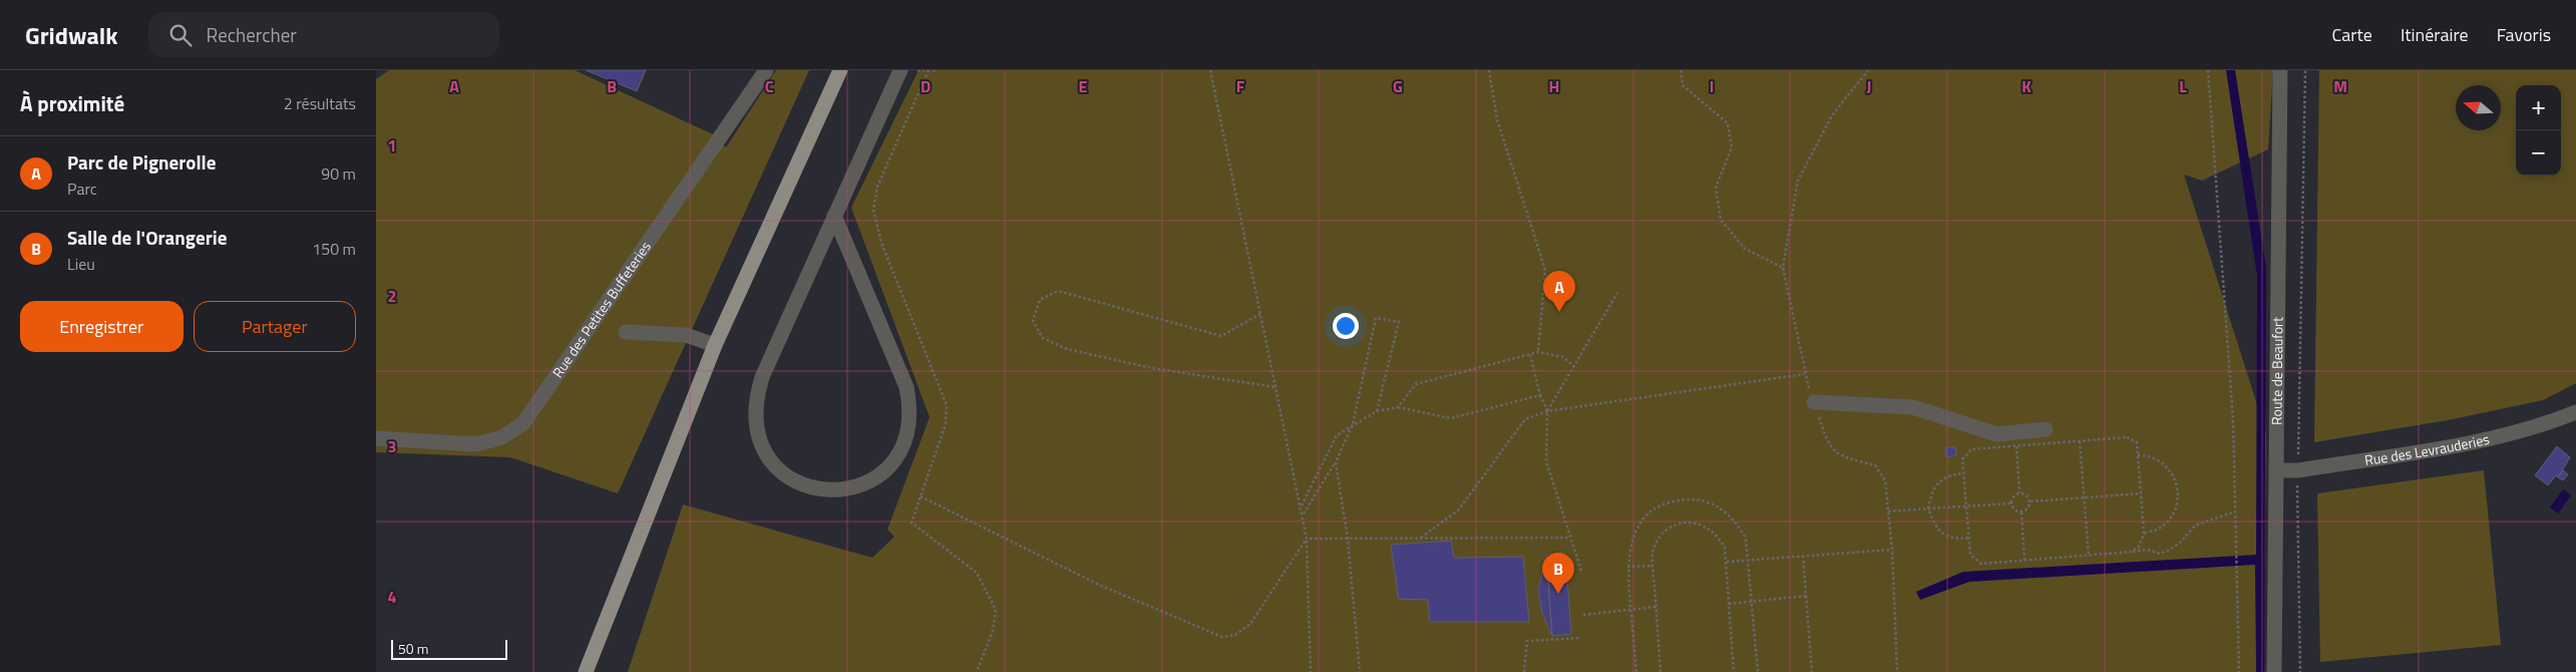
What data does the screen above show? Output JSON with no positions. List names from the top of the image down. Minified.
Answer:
{"streets":{"street":["Rue des Petites Buffeteries","Route de Beaufort","Rue des Levrauderies"]},"crossings":[["Route de Beaufort","Rue des Levrauderies"]],"scale_bar":"50 m","north":"left","page":{"header":"Gridwalk","search":"Rechercher","nav":["Carte","Itinéraire","Favoris"],"heading":["À proximité","2 résultats"],"map_buttons":["+","−"],"list":[{"mark":"A","name":"Parc de Pignerolle","note":"Parc","value":"90 m"},{"mark":"B","name":"Salle de l'Orangerie","note":"Lieu","value":"150 m"}],"pins":["A","B"],"buttons":["Enregistrer","Partager"],"scale":"50 m"},"grid":{"columns":["A","B","C","D","E","F","G","H","I","J","K","L","M"],"rows":["1","2","3","4"]}}
